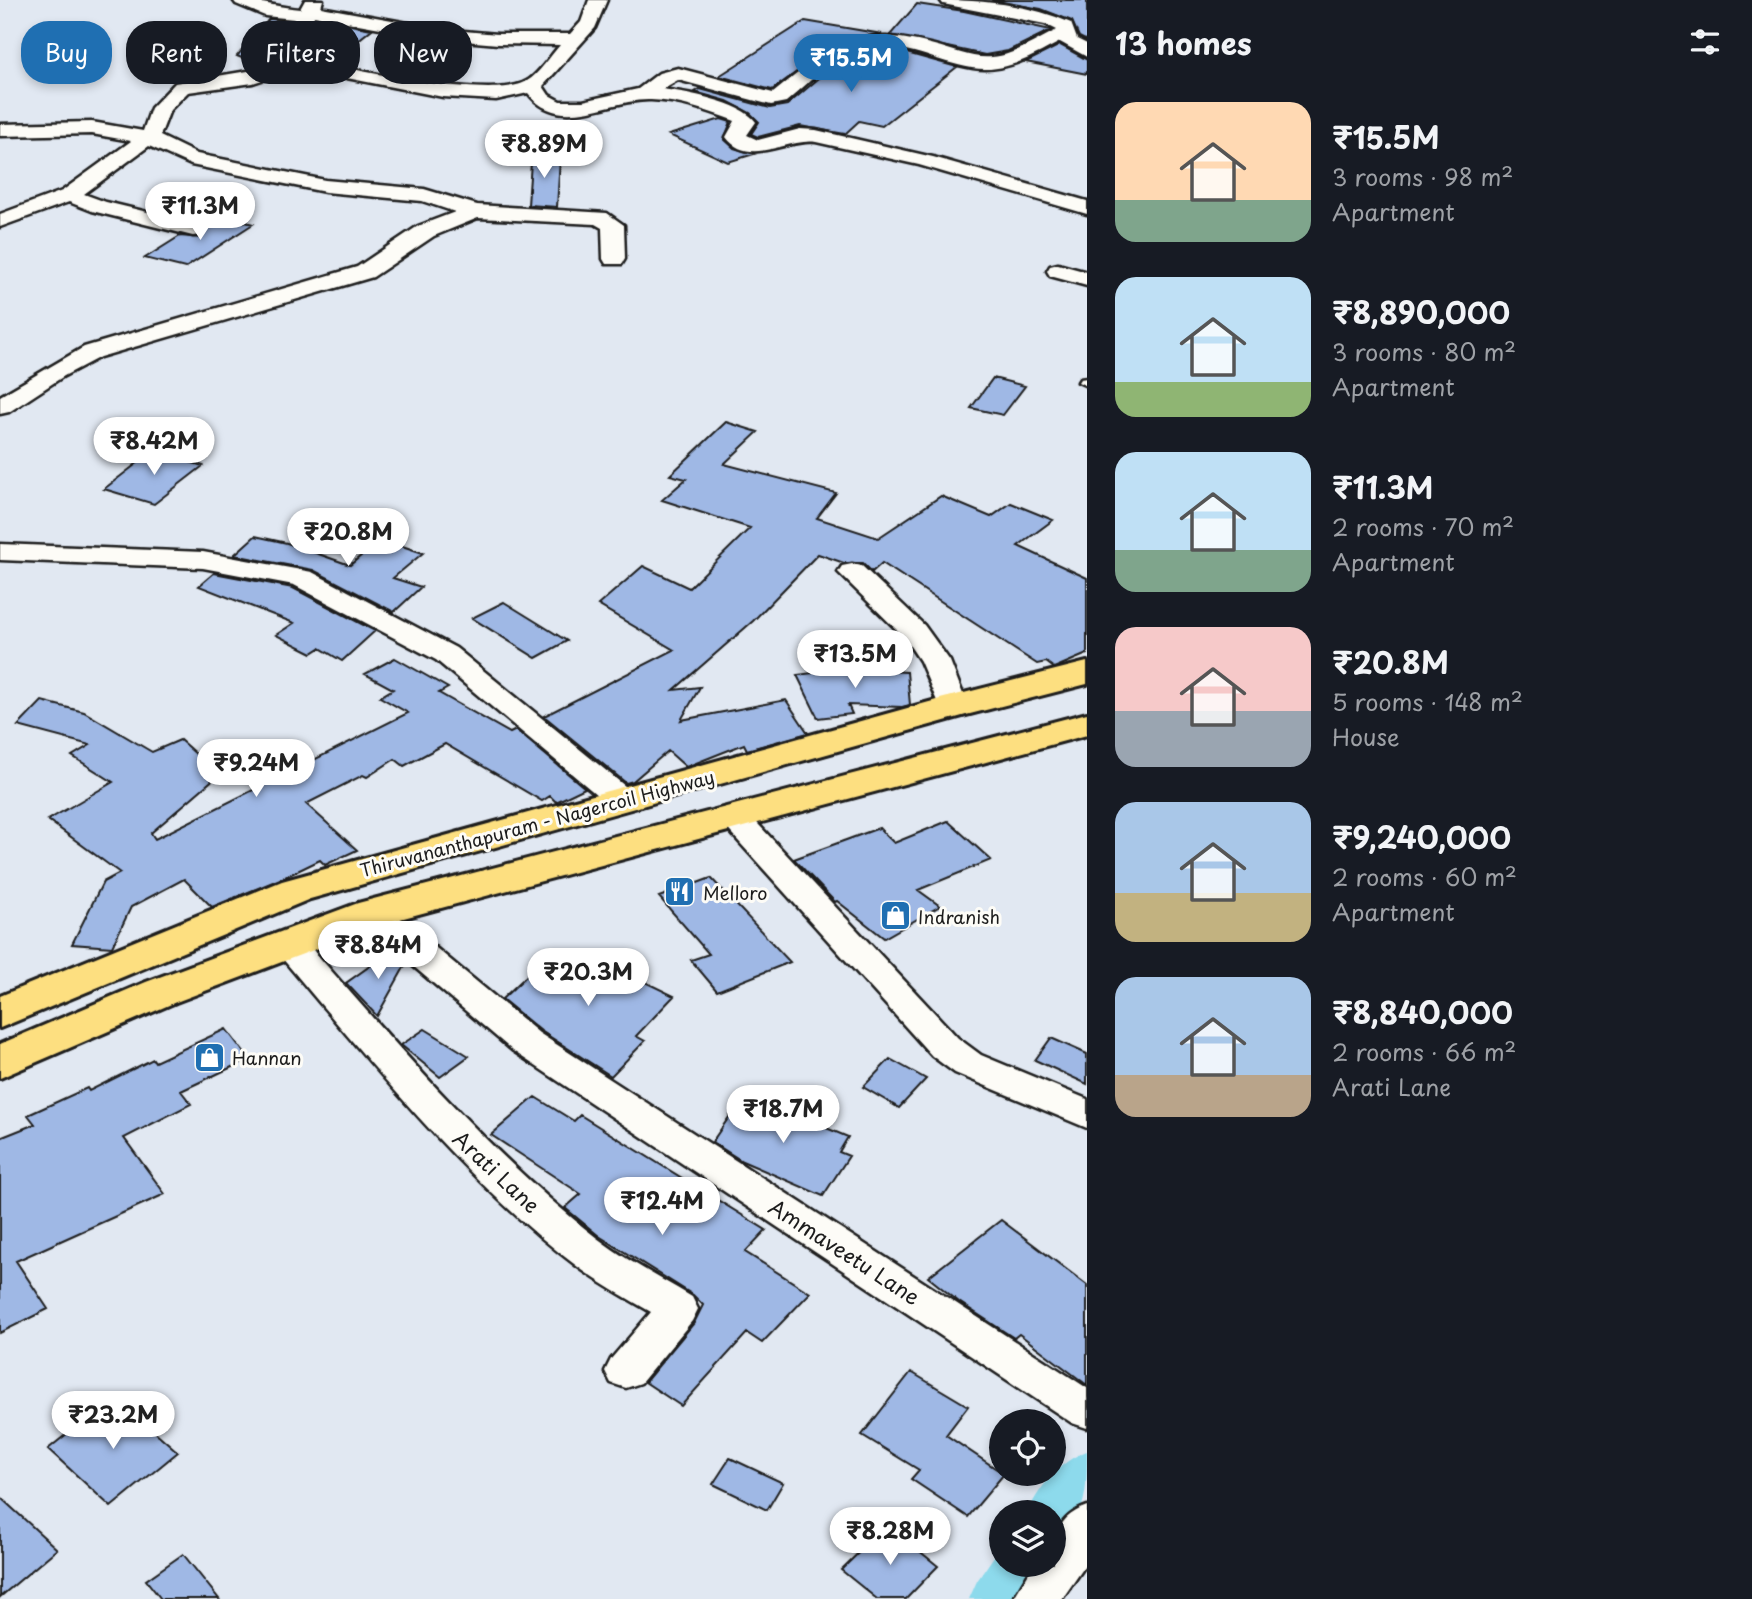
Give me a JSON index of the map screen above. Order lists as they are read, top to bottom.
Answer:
{
  "streets": {
    "main road": ["Thiruvananthapuram - Nagercoil Highway"],
    "street": ["Arati Lane", "Ammaveetu Lane"]
  },
  "places": {
    "restaurant": ["Melloro"],
    "shop": ["Indranish", "Hannan"]
  },
  "page": {
    "heading": "13 homes",
    "chip": [
      "Buy",
      "Rent",
      "Filters",
      "New"
    ],
    "price": [
      "₹15.5M",
      "₹8.89M",
      "₹11.3M",
      "₹8.42M",
      "₹20.8M",
      "₹13.5M",
      "₹9.24M",
      "₹8.84M",
      "₹20.3M",
      "₹18.7M",
      "₹12.4M",
      "₹23.2M",
      "₹8.28M"
    ],
    "list": [
      {
        "name": "₹15.5M",
        "note": "3 rooms · 98 m² · Apartment"
      },
      {
        "name": "₹8,890,000",
        "note": "3 rooms · 80 m² · Apartment"
      },
      {
        "name": "₹11.3M",
        "note": "2 rooms · 70 m² · Apartment"
      },
      {
        "name": "₹20.8M",
        "note": "5 rooms · 148 m² · House"
      },
      {
        "name": "₹9,240,000",
        "note": "2 rooms · 60 m² · Apartment"
      },
      {
        "name": "₹8,840,000",
        "note": "2 rooms · 66 m² · Arati Lane"
      }
    ]
  }
}
